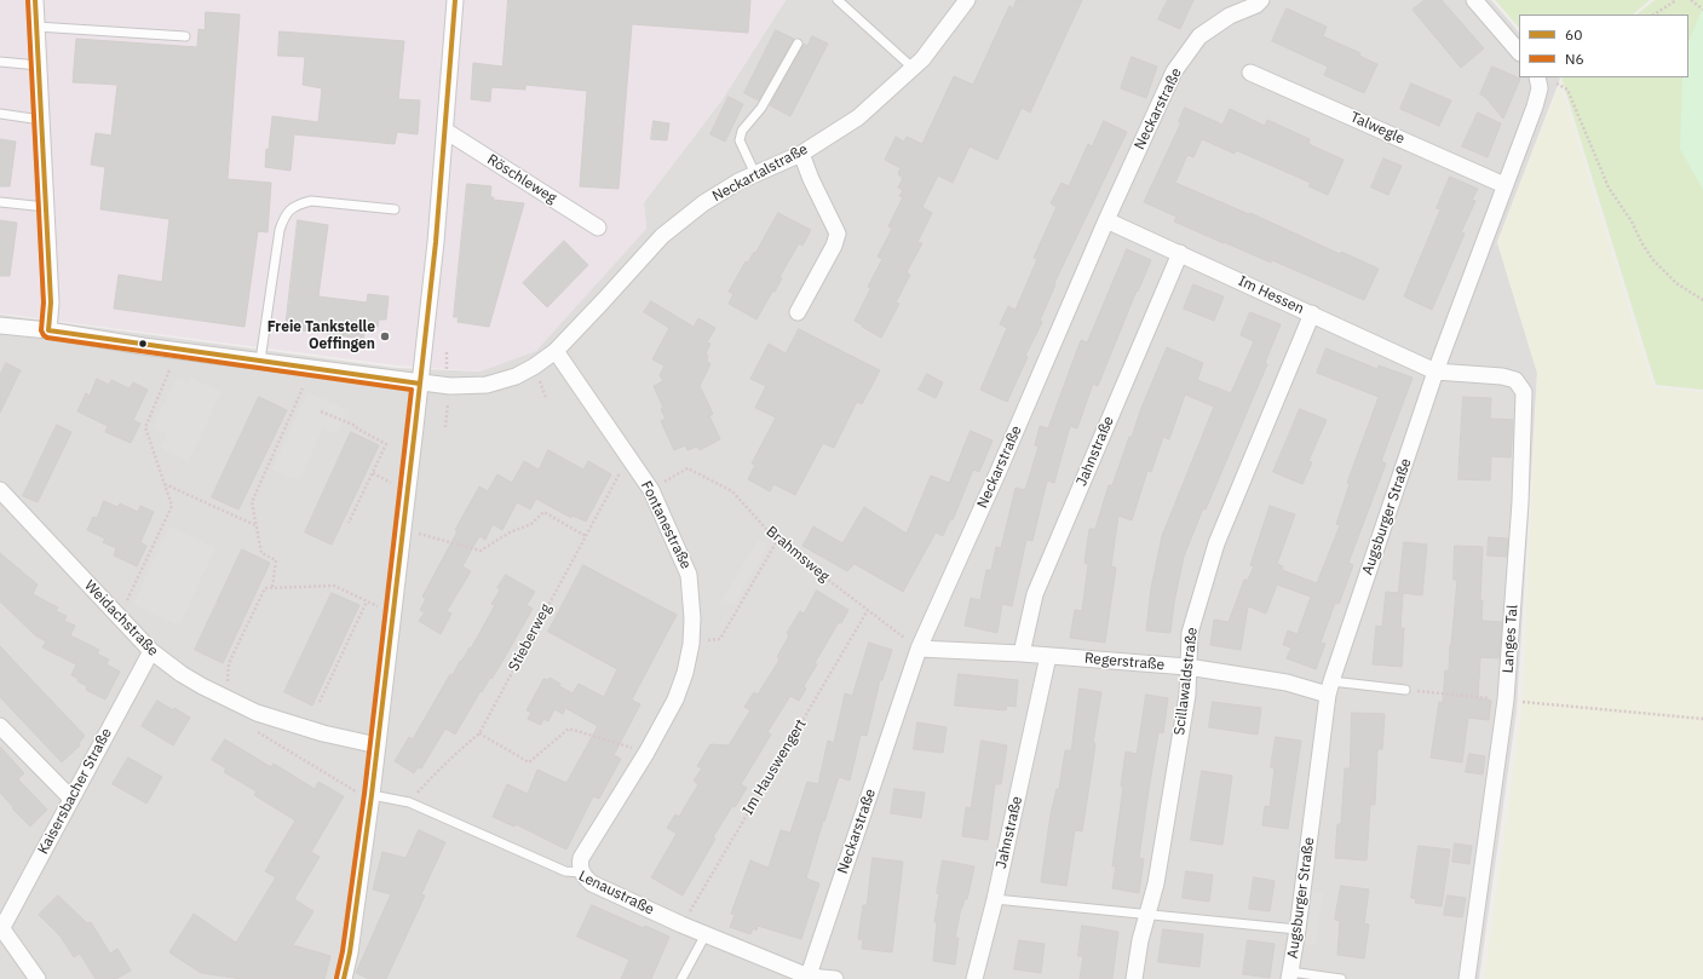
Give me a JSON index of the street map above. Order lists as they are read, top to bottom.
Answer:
{
  "streets": {
    "street": [
      "Neckarstraße",
      "Talwegle",
      "Neckartalstraße",
      "Röschleweg",
      "Im Hessen",
      "Jahnstraße",
      "Augsburger Straße",
      "Fontanestraße",
      "Weidachstraße",
      "Langes Tal",
      "Regerstraße",
      "Scillawaldstraße",
      "Kaisersbacher Straße",
      "Lenaustraße"
    ],
    "path": ["Brahmsweg", "Stieberweg", "Im Hauswengert"]
  },
  "crossings": [
    ["Neckarstraße", "Im Hessen"],
    ["Neckarstraße", "Brahmsweg"],
    ["Neckarstraße", "Regerstraße"],
    ["Neckarstraße", "Lenaustraße"],
    ["Talwegle", "Augsburger Straße"],
    ["Neckartalstraße", "Fontanestraße"],
    ["Im Hessen", "Jahnstraße"],
    ["Im Hessen", "Augsburger Straße"],
    ["Im Hessen", "Langes Tal"],
    ["Im Hessen", "Scillawaldstraße"],
    ["Jahnstraße", "Regerstraße"],
    ["Augsburger Straße", "Langes Tal"],
    ["Augsburger Straße", "Regerstraße"],
    ["Fontanestraße", "Brahmsweg"],
    ["Fontanestraße", "Stieberweg"],
    ["Fontanestraße", "Lenaustraße"],
    ["Brahmsweg", "Regerstraße"],
    ["Brahmsweg", "Im Hauswengert"],
    ["Weidachstraße", "Kaisersbacher Straße"],
    ["Stieberweg", "Lenaustraße"],
    ["Regerstraße", "Scillawaldstraße"],
    ["Im Hauswengert", "Lenaustraße"]
  ],
  "places": ["Freie Tankstelle Oeffingen"],
  "lines": ["transit line 60", "transit line N6"],
  "legend": ["60", "N6"]
}
